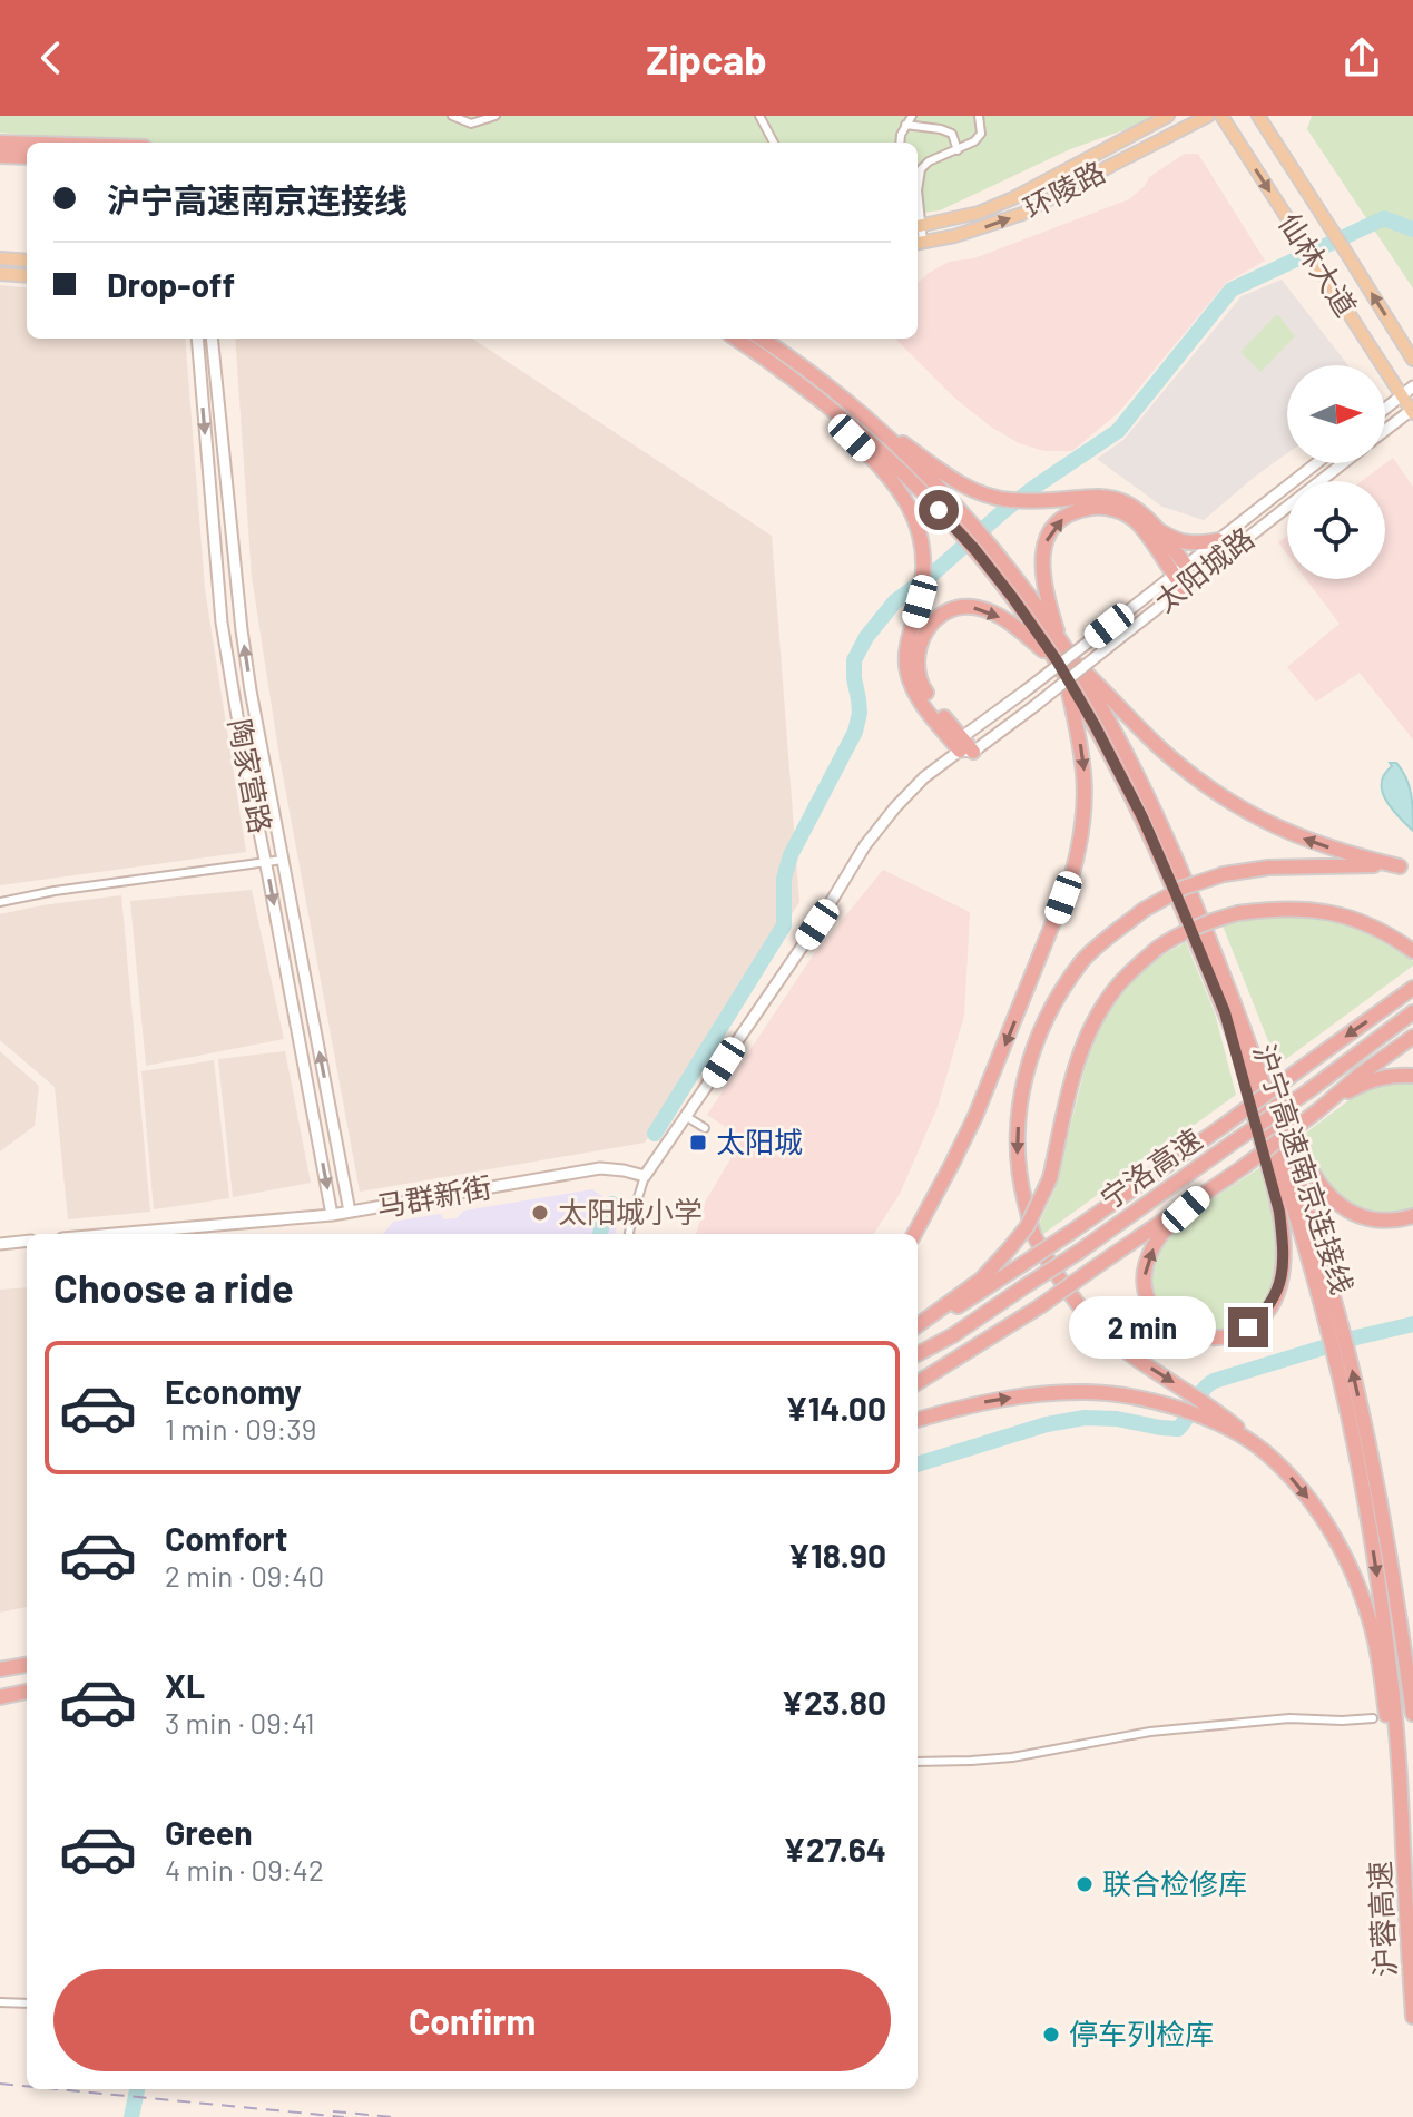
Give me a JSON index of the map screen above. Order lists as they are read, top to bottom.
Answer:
{
  "streets": {
    "highway": ["宁洛高速", "沪宁高速南京连接线", "沪蓉高速"],
    "main road": [
      "环陵路",
      "仙林大道",
      "太阳城路",
      "陶家营路",
      "马群新街"
    ]
  },
  "crossings": [
    ["太阳城路", "马群新街"],
    ["陶家营路", "马群新街"],
    ["沪宁高速南京连接线", "沪蓉高速"]
  ],
  "places": {
    "transit": ["太阳城"],
    "other": ["太阳城小学", "联合检修库", "停车列检库"]
  },
  "north": "right",
  "page": {
    "header": "Zipcab",
    "banner": ["沪宁高速南京连接线", "Drop-off"],
    "heading": "Choose a ride",
    "bubble": "2 min",
    "list": [
      {
        "name": "Economy",
        "note": "1 min · 09:39",
        "value": "¥14.00"
      },
      {
        "name": "Comfort",
        "note": "2 min · 09:40",
        "value": "¥18.90"
      },
      {
        "name": "XL",
        "note": "3 min · 09:41",
        "value": "¥23.80"
      },
      {
        "name": "Green",
        "note": "4 min · 09:42",
        "value": "¥27.64"
      }
    ],
    "buttons": "Confirm"
  }
}
